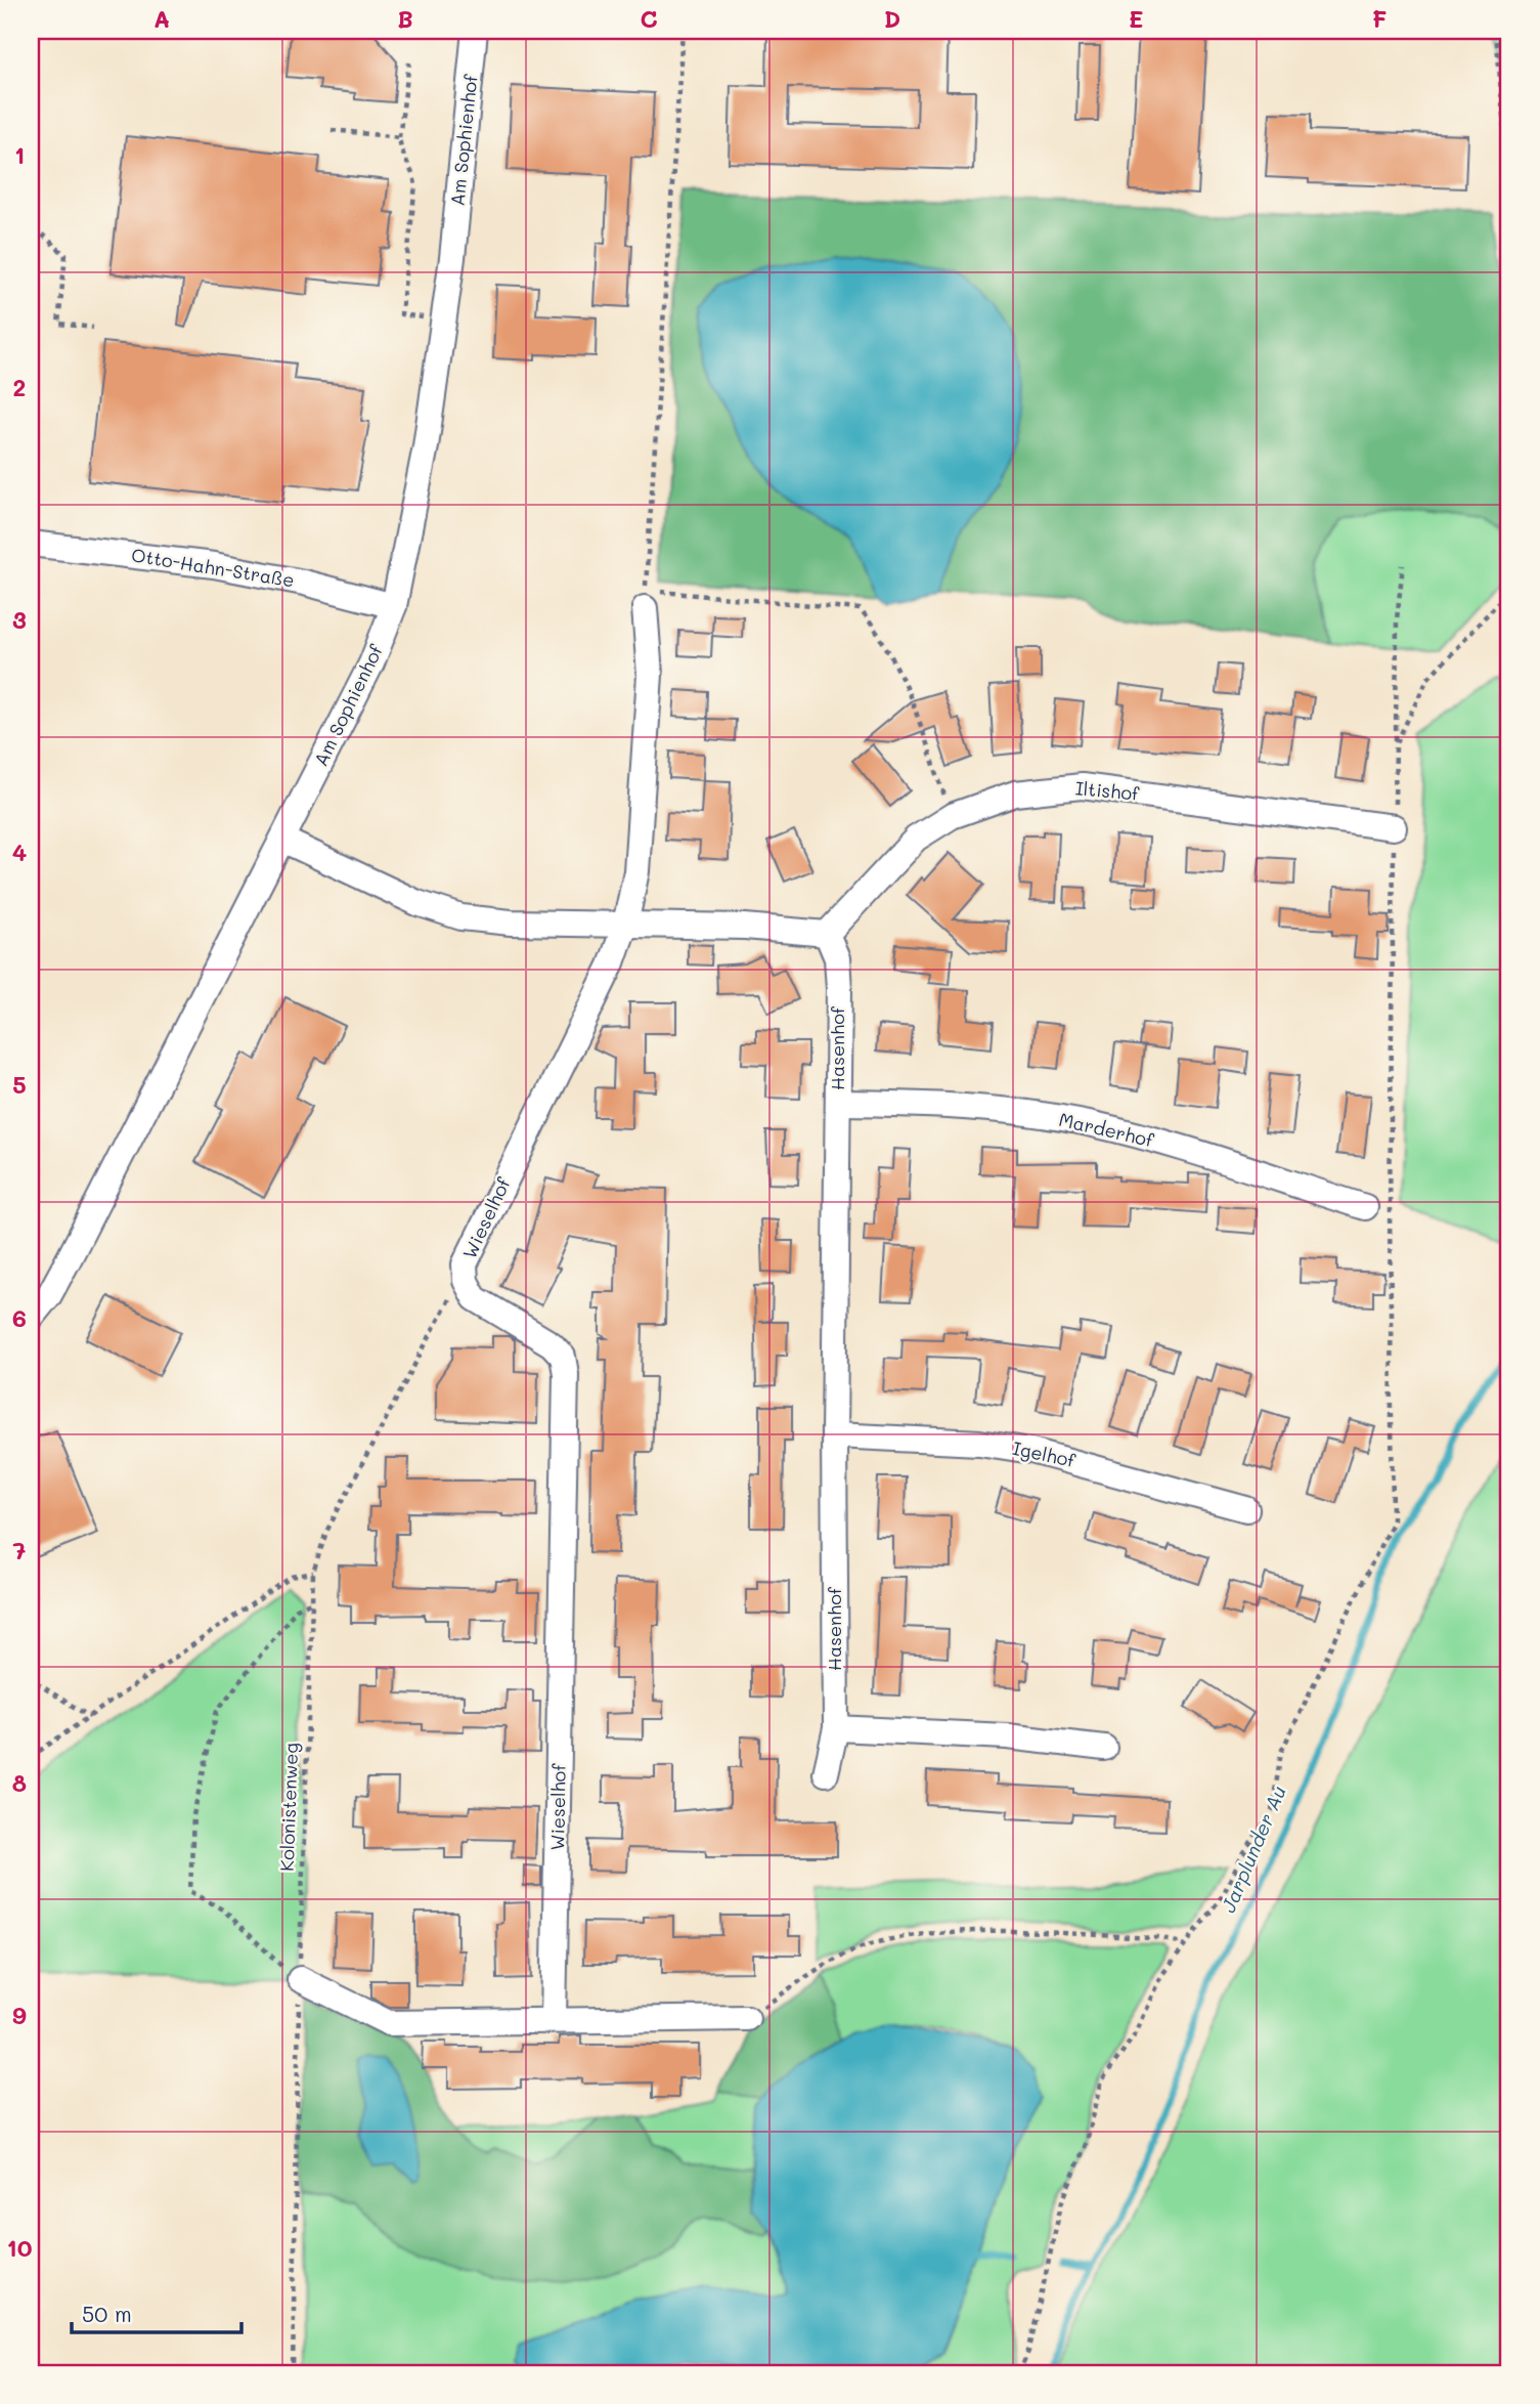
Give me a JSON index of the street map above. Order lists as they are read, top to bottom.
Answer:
{
  "streets": {
    "street": [
      "Am Sophienhof",
      "Otto-Hahn-Straße",
      "Iltishof",
      "Hasenhof",
      "Marderhof",
      "Wieselhof",
      "Igelhof"
    ],
    "path": ["Kolonistenweg"]
  },
  "crossings": [
    ["Am Sophienhof", "Otto-Hahn-Straße"],
    ["Iltishof", "Hasenhof"],
    ["Hasenhof", "Marderhof"],
    ["Hasenhof", "Igelhof"],
    ["Wieselhof", "Kolonistenweg"]
  ],
  "water": ["Jarplunder Au"],
  "scale_bar": "50 m",
  "grid": {
    "columns": [
      "A",
      "B",
      "C",
      "D",
      "E",
      "F"
    ],
    "rows": [
      "1",
      "2",
      "3",
      "4",
      "5",
      "6",
      "7",
      "8",
      "9",
      "10"
    ]
  }
}
